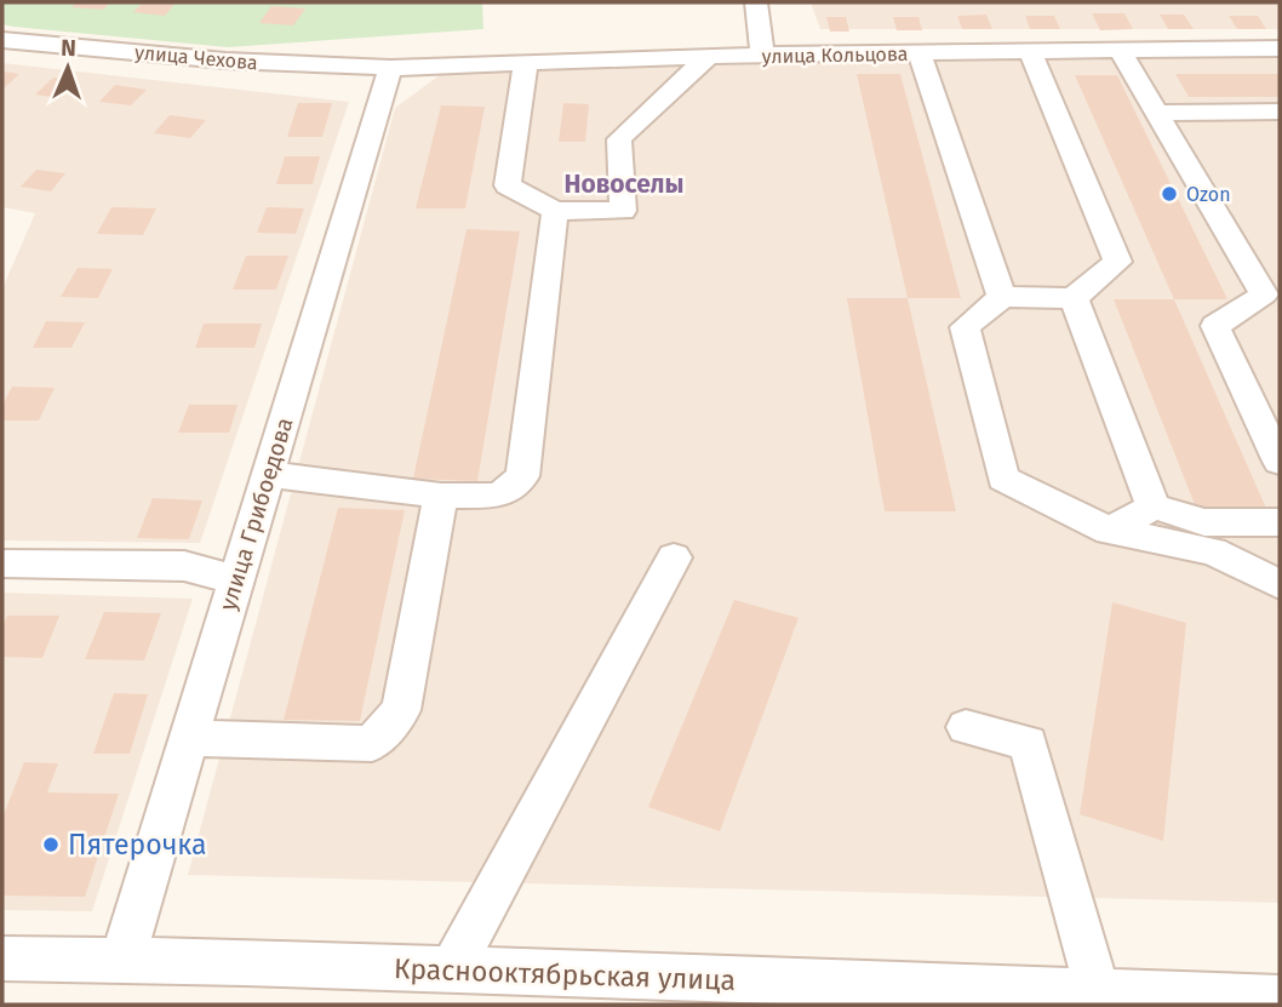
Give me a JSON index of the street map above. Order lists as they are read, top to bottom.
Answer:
{
  "streets": {
    "street": [
      "улица Кольцова",
      "улица Чехова",
      "улица Грибоедова",
      "Краснооктябрьская улица"
    ]
  },
  "crossings": [
    ["улица Кольцова", "улица Чехова"],
    ["улица Кольцова", "улица Грибоедова"],
    ["улица Чехова", "улица Грибоедова"],
    ["улица Грибоедова", "Краснооктябрьская улица"]
  ],
  "districts": ["Новоселы"],
  "places": ["Ozon", "Пятерочка"],
  "north": "top"
}
